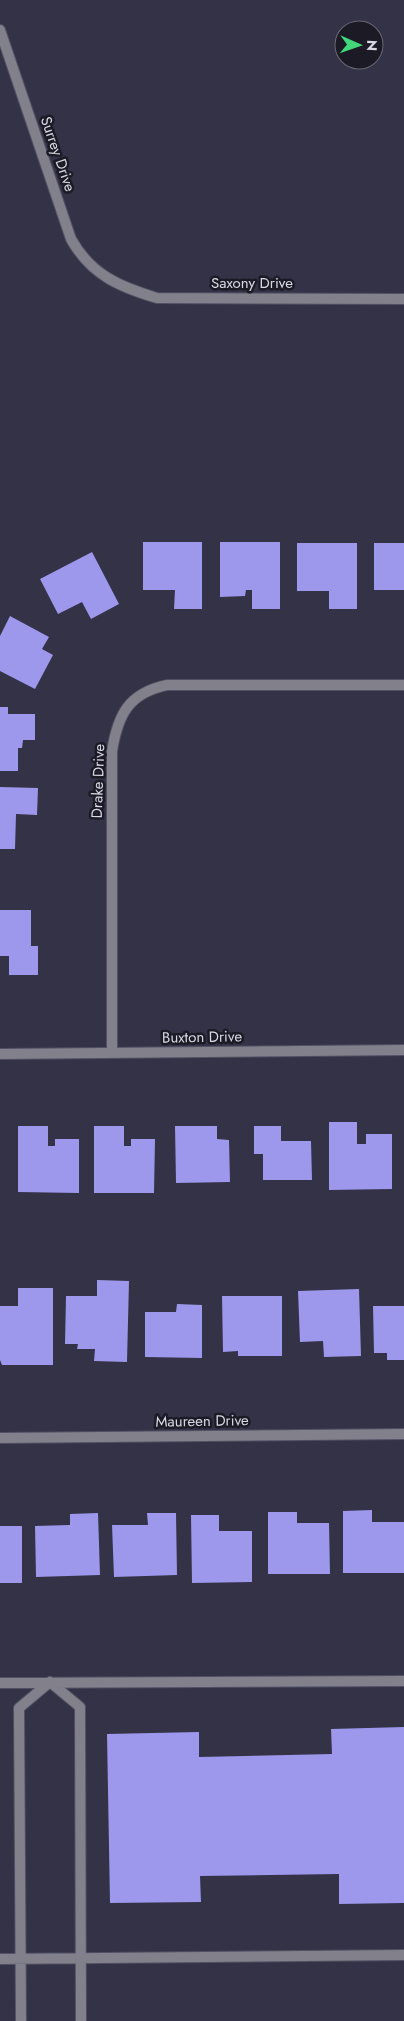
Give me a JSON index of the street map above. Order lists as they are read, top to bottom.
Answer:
{
  "streets": {
    "street": [
      "Surrey Drive",
      "Saxony Drive",
      "Drake Drive",
      "Buxton Drive",
      "Maureen Drive"
    ]
  },
  "crossings": [
    ["Surrey Drive", "Saxony Drive"],
    ["Drake Drive", "Buxton Drive"]
  ],
  "north": "right"
}
